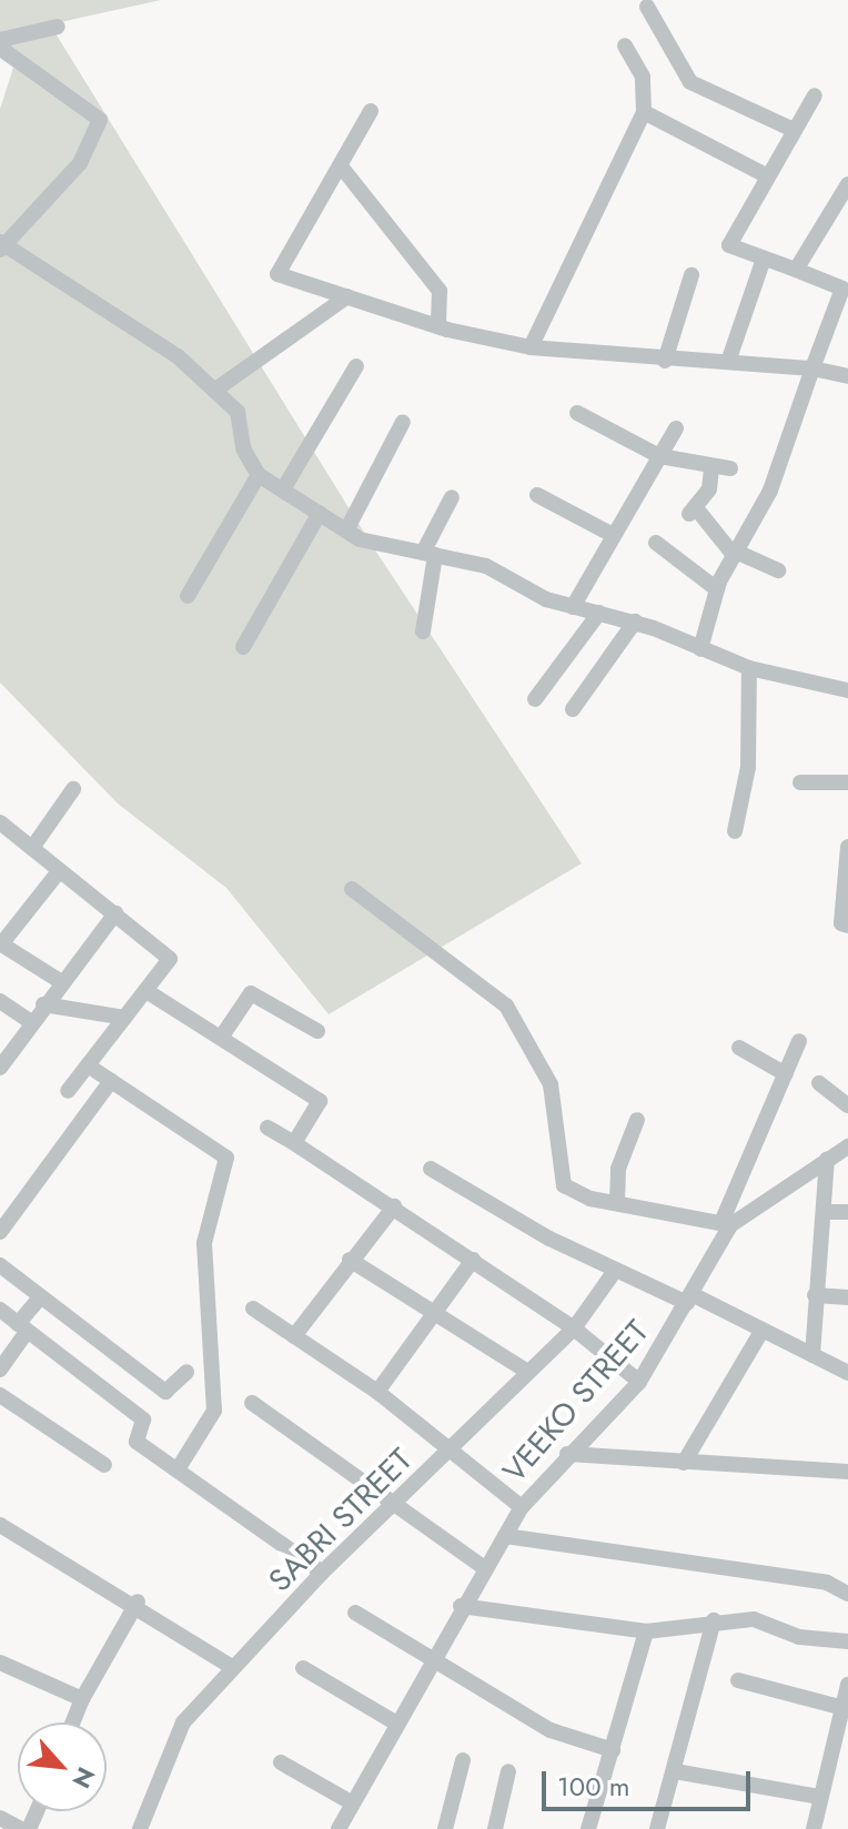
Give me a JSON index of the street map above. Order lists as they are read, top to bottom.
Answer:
{
  "streets": {
    "street": ["VEEKO STREET", "SABRI STREET"]
  },
  "scale_bar": "100 m",
  "north": "bottom right"
}
